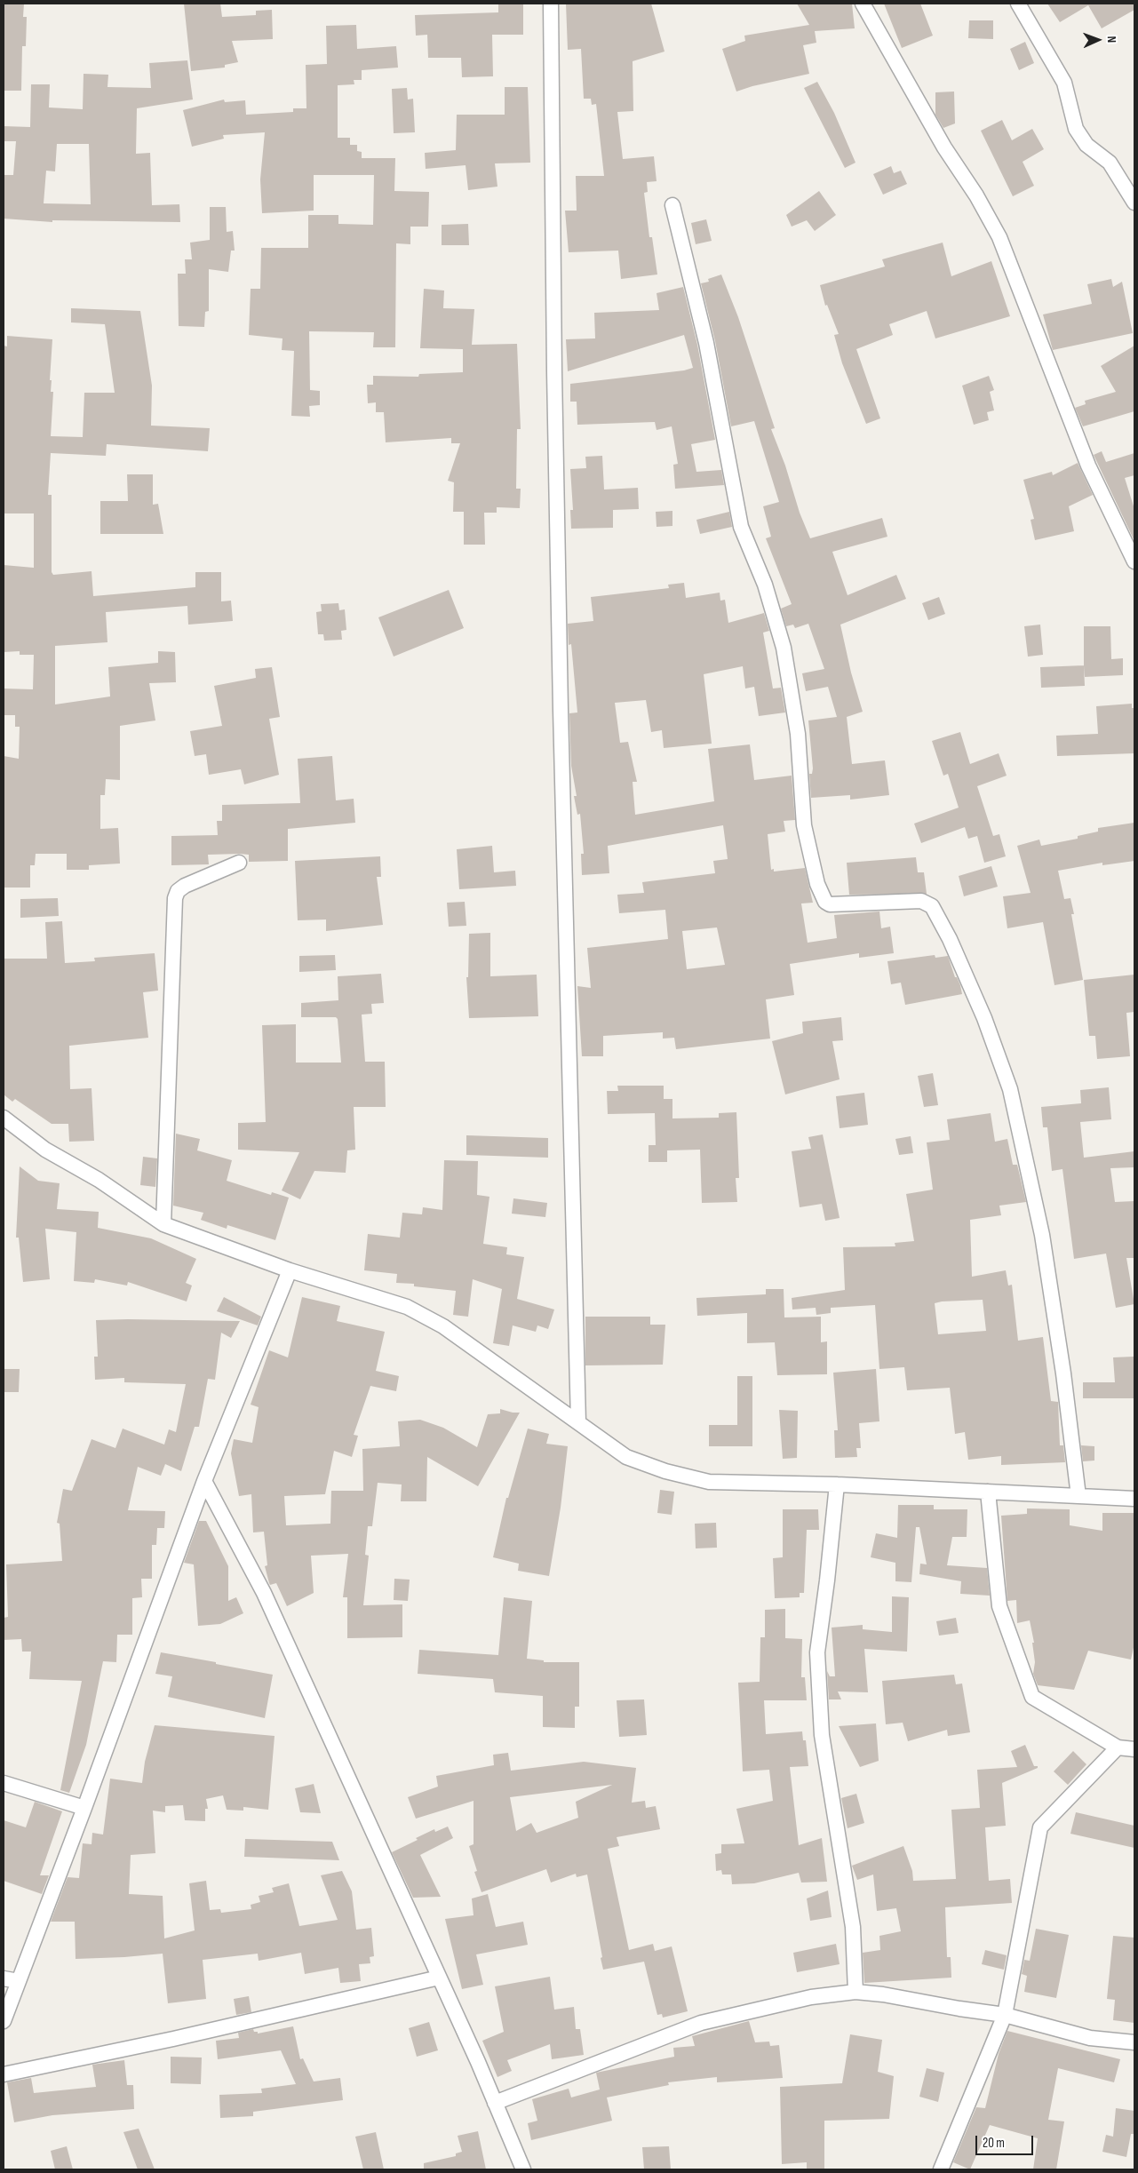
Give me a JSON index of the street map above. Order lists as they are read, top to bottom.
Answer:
{
  "scale_bar": "20 m",
  "north": "right"
}
